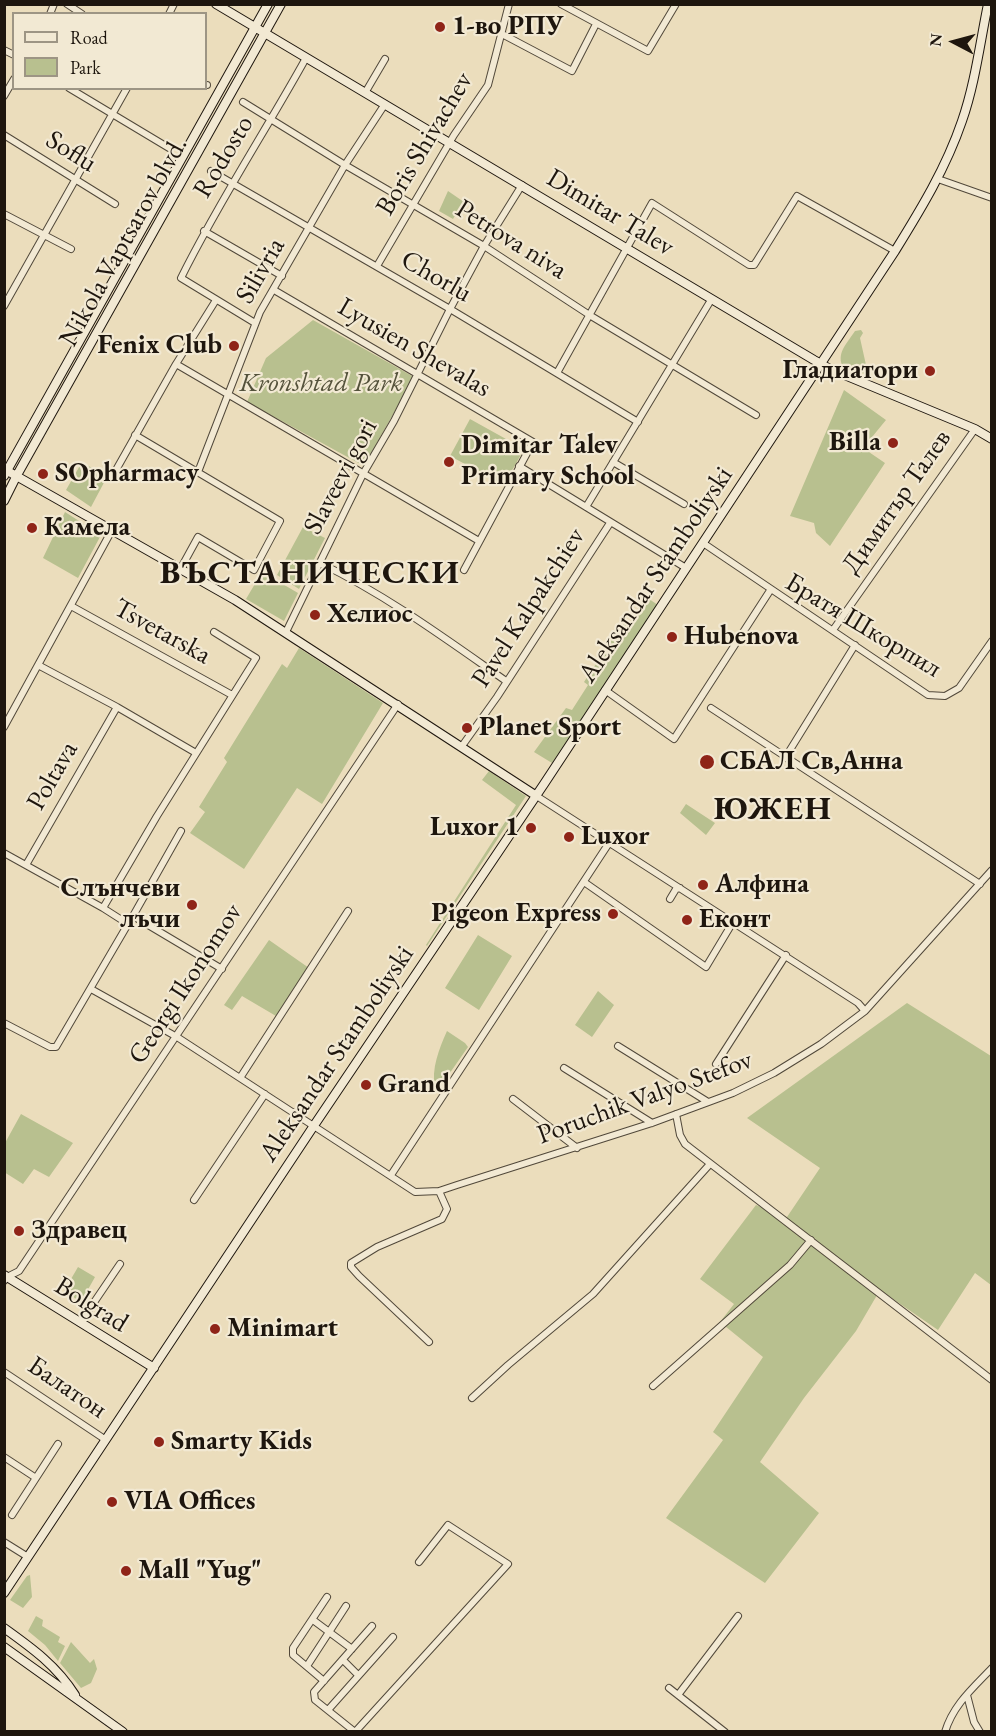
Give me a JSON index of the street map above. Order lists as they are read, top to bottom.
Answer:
{
  "streets": {
    "street": [
      "Boris Shivachev",
      "Soflu",
      "Rodosto",
      "Dimitar Talev",
      "Petrova niva",
      "Nikola Vaptsarov blvd.",
      "Silivria",
      "Chorlu",
      "Lyusien Shevalas",
      "Slaveevi gori",
      "Димитър Талев",
      "Aleksandar Stamboliyski",
      "Pavel Kalpakchiev",
      "Братя Шкорпил",
      "Tsvetarska",
      "Poltava",
      "Georgi Ikonomov",
      "Poruchik Valyo Stefov",
      "Bolgrad",
      "Балатон"
    ]
  },
  "crossings": [
    ["Boris Shivachev", "Dimitar Talev"],
    ["Boris Shivachev", "Petrova niva"],
    ["Boris Shivachev", "Chorlu"],
    ["Rodosto", "Dimitar Talev"],
    ["Rodosto", "Petrova niva"],
    ["Rodosto", "Chorlu"],
    ["Dimitar Talev", "Nikola Vaptsarov blvd."],
    ["Dimitar Talev", "Silivria"],
    ["Dimitar Talev", "Slaveevi gori"],
    ["Dimitar Talev", "Димитър Талев"],
    ["Dimitar Talev", "Aleksandar Stamboliyski"],
    ["Petrova niva", "Silivria"],
    ["Petrova niva", "Slaveevi gori"],
    ["Silivria", "Chorlu"],
    ["Silivria", "Lyusien Shevalas"],
    ["Chorlu", "Slaveevi gori"],
    ["Lyusien Shevalas", "Slaveevi gori"],
    ["Димитър Талев", "Братя Шкорпил"],
    ["Aleksandar Stamboliyski", "Братя Шкорпил"],
    ["Aleksandar Stamboliyski", "Bolgrad"],
    ["Aleksandar Stamboliyski", "Балатон"],
    ["Georgi Ikonomov", "Bolgrad"]
  ],
  "districts": ["ВЪСТАНИЧЕСКИ", "ЮЖЕН"],
  "parks": ["Kronshtad Park"],
  "places": [
    "1-во РПУ",
    "Fenix Club",
    "Гладиатори",
    "Billa",
    "Dimitar Talev Primary School",
    "SOpharmacy",
    "Камела",
    "Хелиос",
    "Hubenova",
    "Planet Sport",
    "СБАЛ Св,Анна",
    "Luxor 1",
    "Luxor",
    "Алфина",
    "Слънчеви лъчи",
    "Pigeon Express",
    "Еконт",
    "Grand",
    "Здравец",
    "Minimart",
    "Smarty Kids",
    "VIA Offices",
    "Mall \"Yug\""
  ],
  "legend": ["Road", "Park"],
  "north": "left"
}
